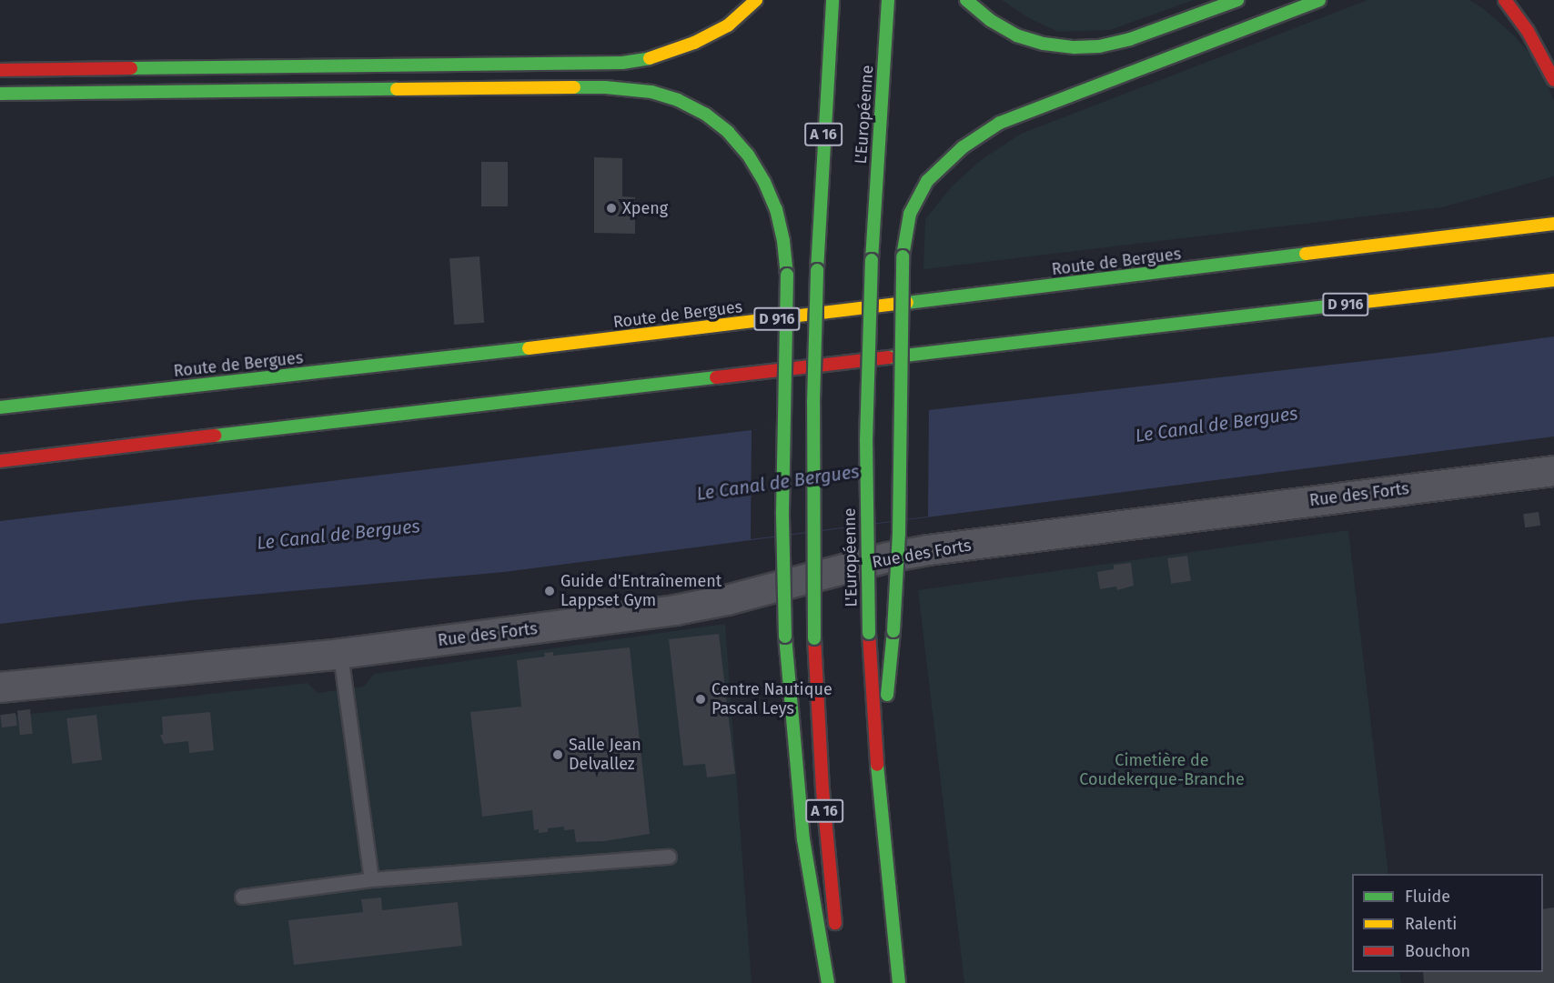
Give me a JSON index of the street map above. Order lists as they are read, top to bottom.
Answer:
{
  "streets": {
    "main road": [
      "L'Européenne",
      "A 16",
      "Route de Bergues",
      "D 916"
    ],
    "street": ["Rue des Forts"]
  },
  "water": ["Le Canal de Bergues"],
  "parks": ["Cimetière de Coudekerque-Branche"],
  "places": [
    "Xpeng",
    "Guide d'Entraînement Lappset Gym",
    "Centre Nautique Pascal Leys",
    "Salle Jean Delvallez"
  ],
  "legend": ["Fluide", "Ralenti", "Bouchon"]
}
